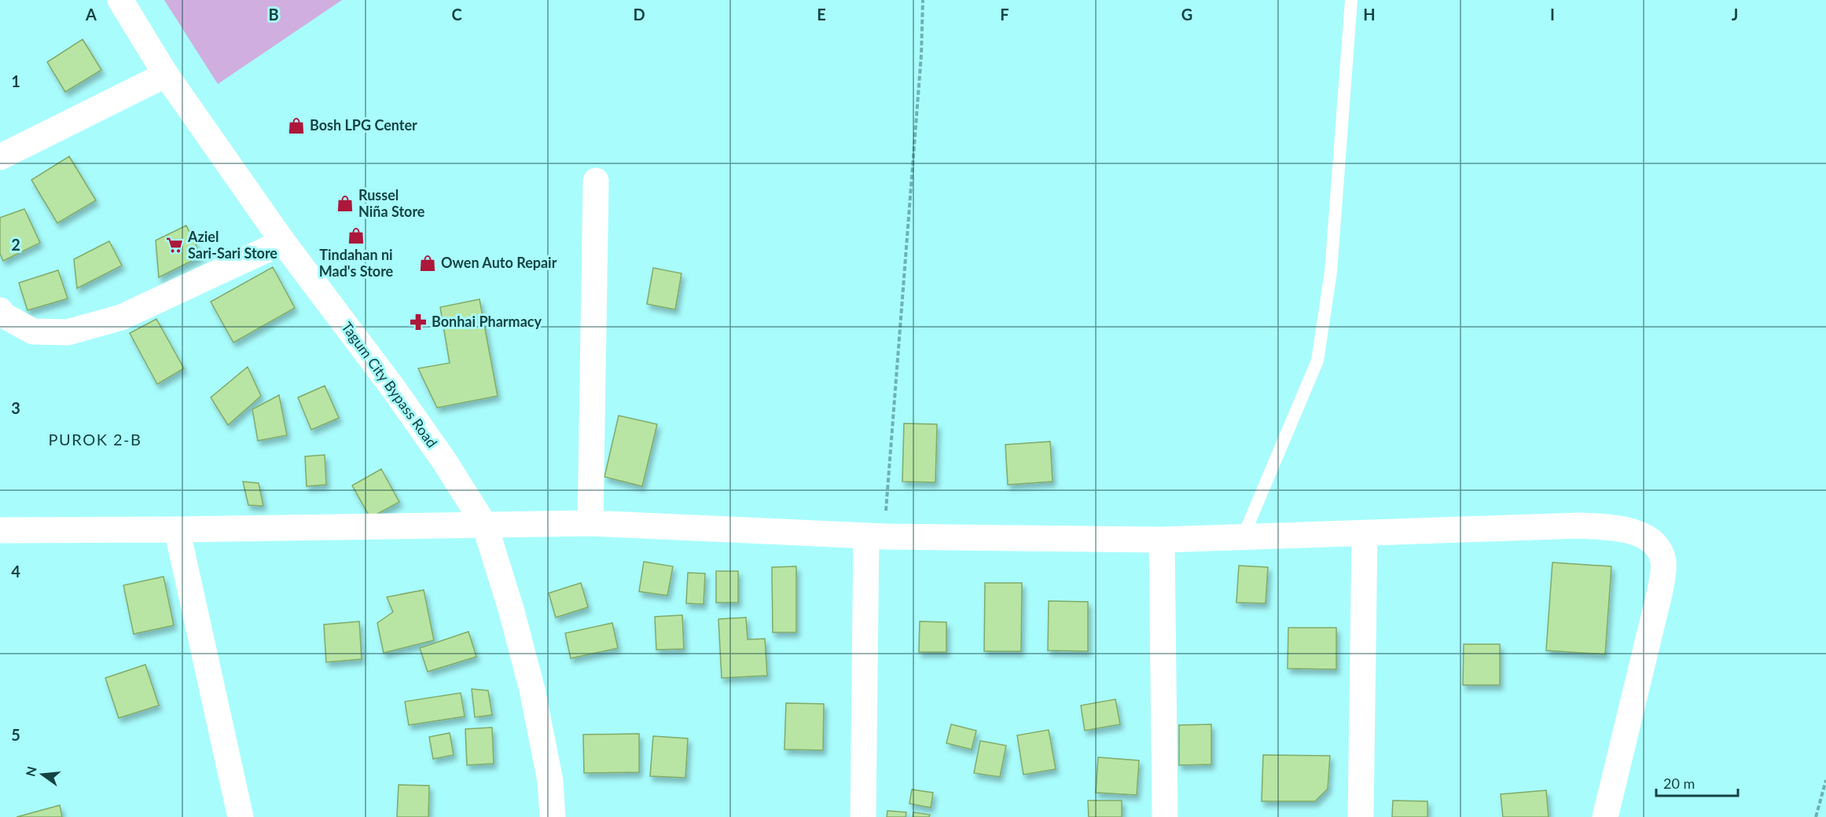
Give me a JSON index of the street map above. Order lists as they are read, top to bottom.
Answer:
{
  "streets": {
    "street": ["Tagum City Bypass Road"]
  },
  "districts": ["PUROK 2-B"],
  "places": {
    "shop": [
      "Bosh LPG Center",
      "Russel Niña Store",
      "Tindahan ni Mad's Store",
      "Owen Auto Repair"
    ],
    "supermarket": ["Aziel Sari-Sari Store"],
    "pharmacy": ["Bonhai Pharmacy"]
  },
  "scale_bar": "20 m",
  "north": "left",
  "grid": {
    "columns": [
      "A",
      "B",
      "C",
      "D",
      "E",
      "F",
      "G",
      "H",
      "I",
      "J"
    ],
    "rows": [
      "1",
      "2",
      "3",
      "4",
      "5"
    ]
  }
}
